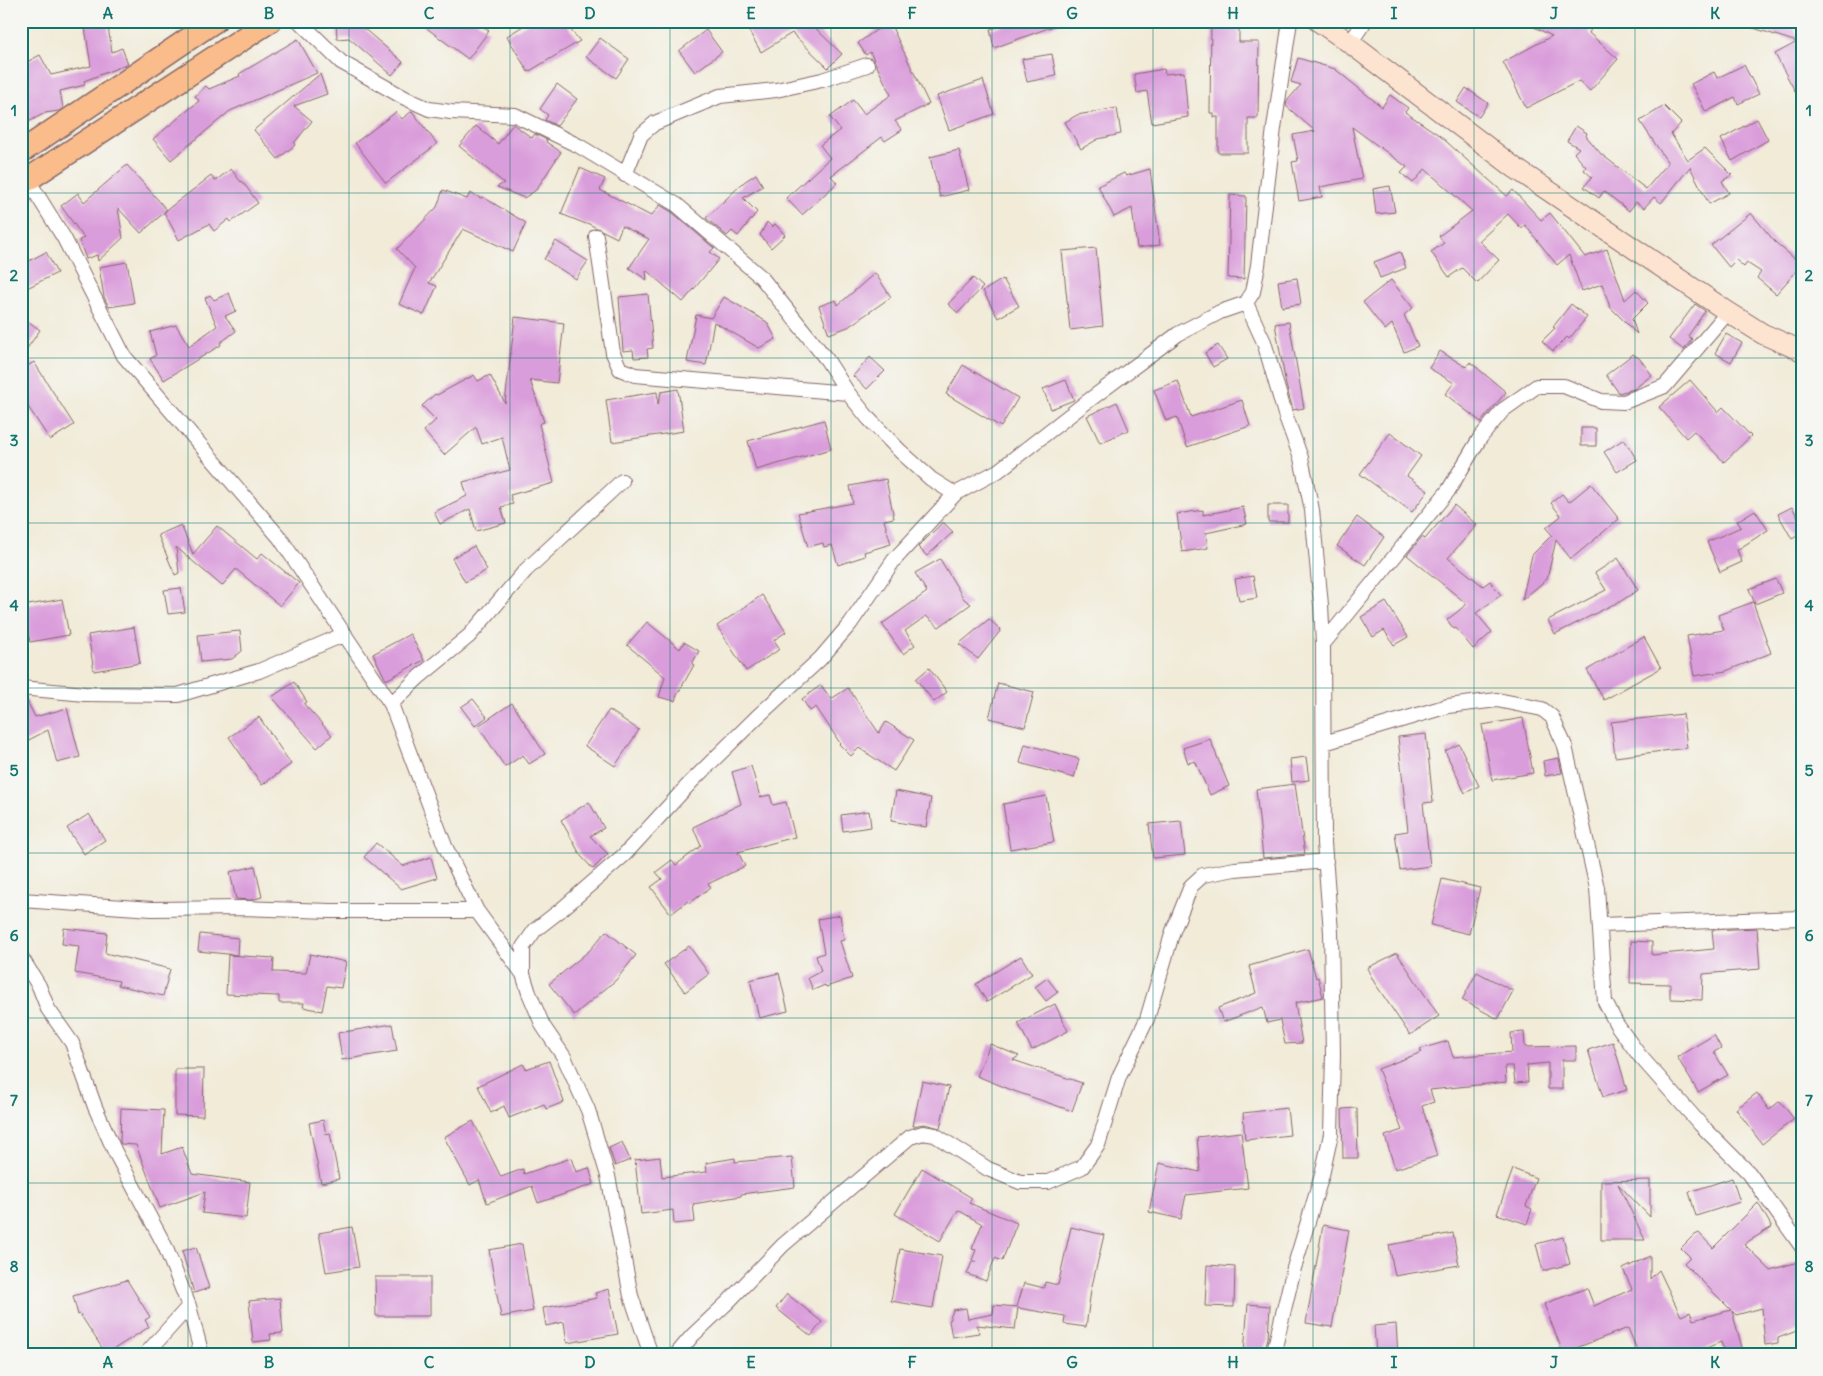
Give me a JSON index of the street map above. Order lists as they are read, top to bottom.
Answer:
{
  "grid": {
    "columns": [
      "A",
      "B",
      "C",
      "D",
      "E",
      "F",
      "G",
      "H",
      "I",
      "J",
      "K"
    ],
    "rows": [
      "1",
      "2",
      "3",
      "4",
      "5",
      "6",
      "7",
      "8"
    ]
  }
}
